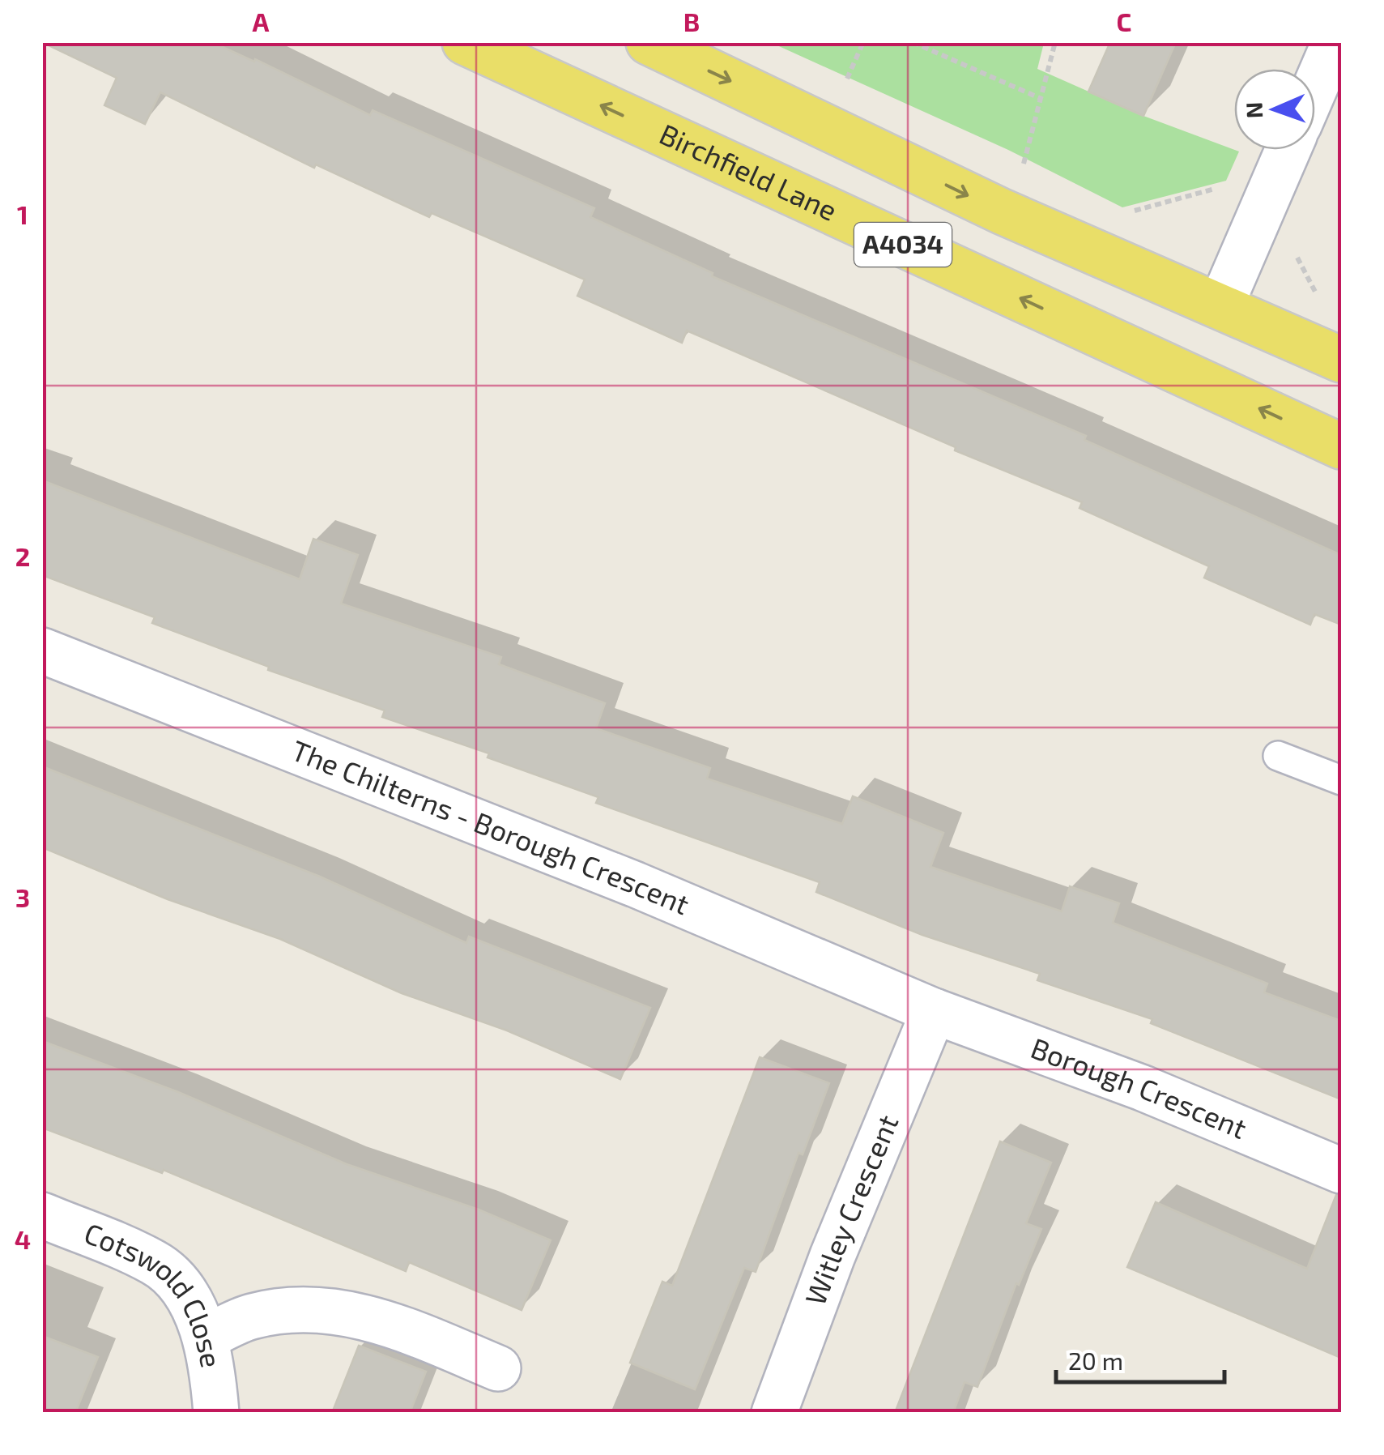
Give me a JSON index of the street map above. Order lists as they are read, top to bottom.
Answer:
{
  "streets": {
    "main road": ["Birchfield Lane", "A4034"],
    "street": [
      "The Chilterns - Borough Crescent",
      "Borough Crescent",
      "Witley Crescent",
      "Cotswold Close"
    ]
  },
  "crossings": [
    ["The Chilterns - Borough Crescent", "Borough Crescent"],
    ["The Chilterns - Borough Crescent", "Witley Crescent"],
    ["Borough Crescent", "Witley Crescent"]
  ],
  "scale_bar": "20 m",
  "north": "left",
  "grid": {
    "columns": ["A", "B", "C"],
    "rows": [
      "1",
      "2",
      "3",
      "4"
    ]
  }
}
